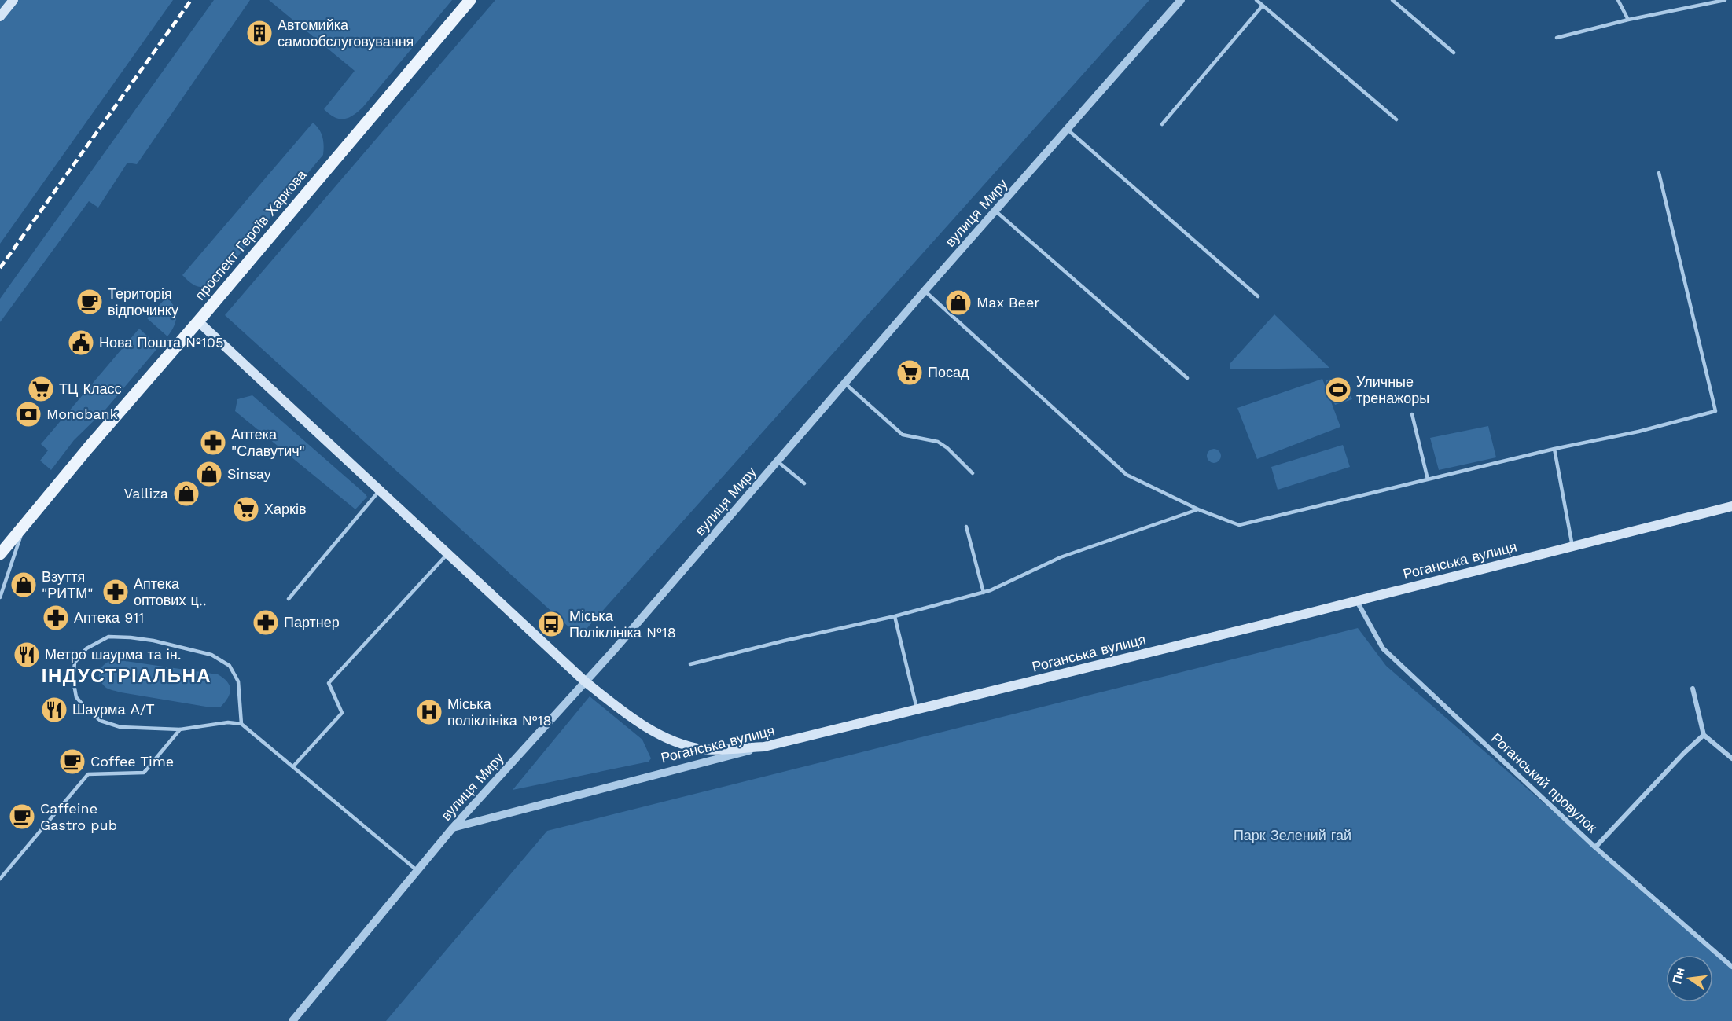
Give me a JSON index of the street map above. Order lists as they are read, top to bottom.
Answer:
{
  "streets": {
    "main road": ["проспект Героїв Харкова", "Роганська вулиця"],
    "street": ["вулиця Миру", "Роганський провулок"]
  },
  "crossings": [
    ["вулиця Миру", "Роганська вулиця"],
    ["Роганська вулиця", "Роганський провулок"]
  ],
  "districts": ["ІНДУСТРІАЛЬНА"],
  "parks": ["Парк Зелений гай"],
  "places": {
    "building": ["Автомийка самообслуговування"],
    "cafe": ["Територія відпочинку", "Coffee Time", "Caffeine Gastro pub"],
    "shop": [
      "Max Beer",
      "Sinsay",
      "Valliza",
      "Взуття \"РИТМ\""
    ],
    "public building": ["Нова Пошта №105"],
    "supermarket": ["Посад", "ТЦ Класс", "Харків"],
    "sports": ["Уличные тренажоры"],
    "bank": ["Monobank"],
    "pharmacy": [
      "Аптека \"Славутич\"",
      "Аптека оптових ц‥",
      "Аптека 911",
      "Партнер"
    ],
    "bus stop": ["Міська Поліклініка №18"],
    "restaurant": ["Метро шаурма та ін.", "Шаурма А/Т"],
    "hospital": ["Міська поліклініка №18"]
  },
  "north": "left"
}
